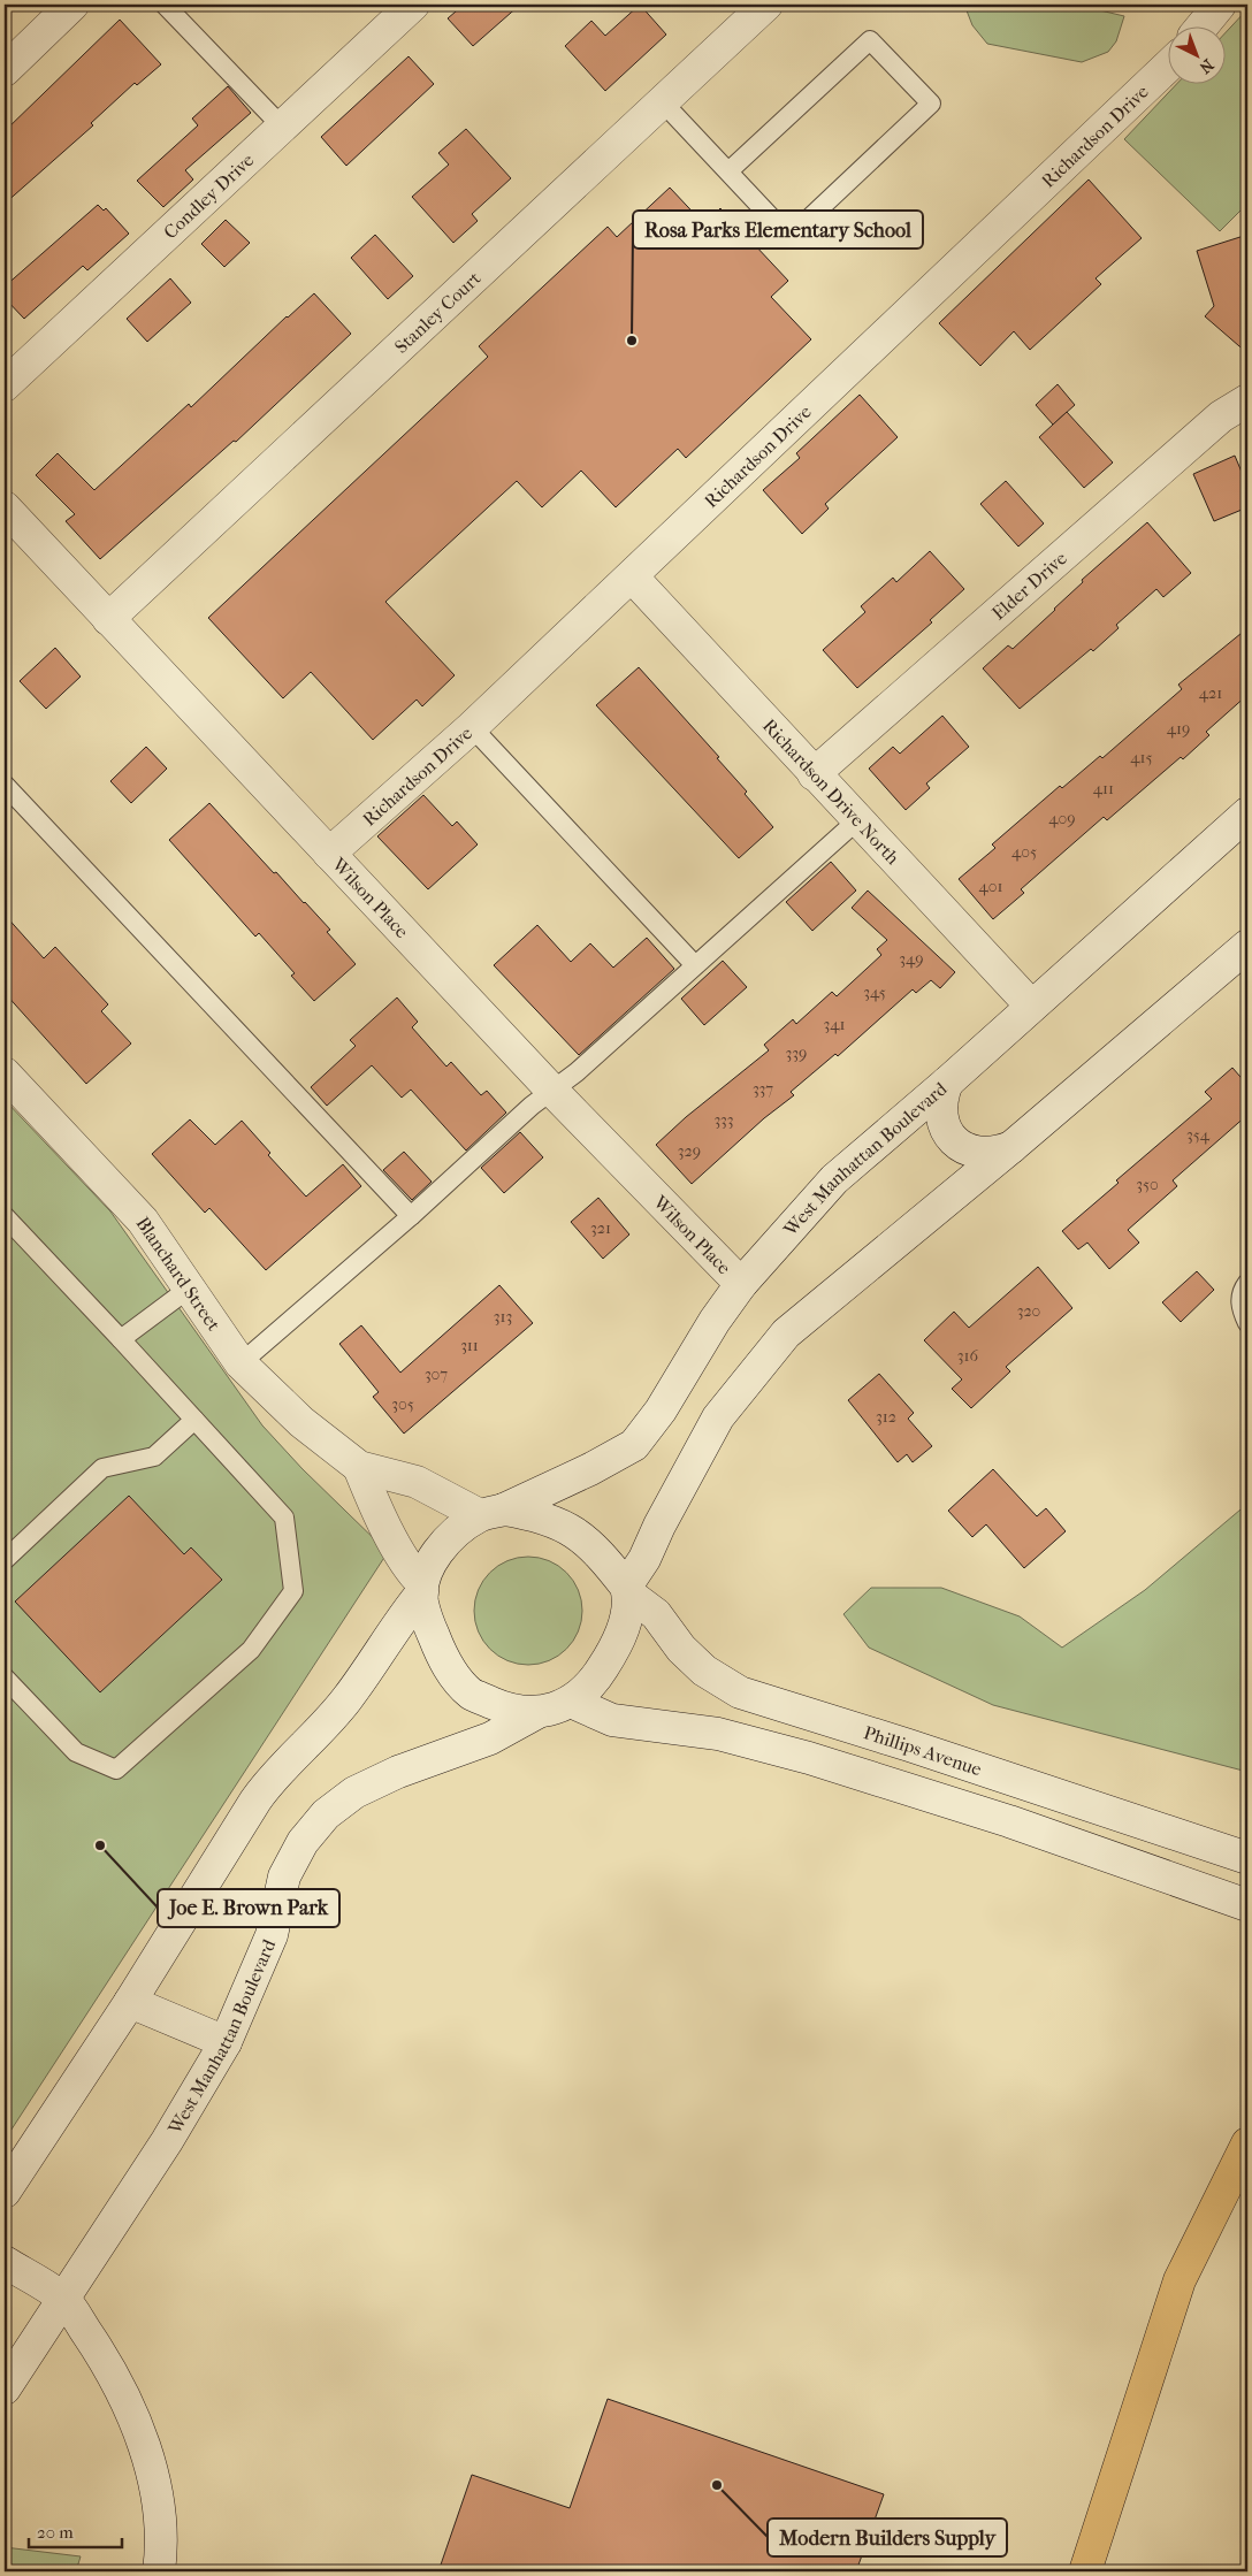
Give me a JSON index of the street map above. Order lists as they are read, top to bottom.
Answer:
{
  "streets": {
    "street": [
      "Richardson Drive",
      "Condley Drive",
      "Stanley Court",
      "Elder Drive",
      "Richardson Drive North",
      "Wilson Place",
      "West Manhattan Boulevard",
      "Blanchard Street",
      "Phillips Avenue"
    ]
  },
  "crossings": [
    ["Richardson Drive", "Richardson Drive North"],
    ["Richardson Drive", "Wilson Place"],
    ["Stanley Court", "Wilson Place"],
    ["Elder Drive", "Richardson Drive North"],
    ["Richardson Drive North", "West Manhattan Boulevard"],
    ["Wilson Place", "West Manhattan Boulevard"],
    ["West Manhattan Boulevard", "Phillips Avenue"]
  ],
  "places": ["Rosa Parks Elementary School", "Joe E. Brown Park", "Modern Builders Supply"],
  "house_numbers": [
    "421",
    "419",
    "415",
    "411",
    "409",
    "405",
    "401",
    "349",
    "345",
    "341",
    "339",
    "337",
    "333",
    "354",
    "329",
    "350",
    "321",
    "320",
    "313",
    "311",
    "316",
    "307",
    "305",
    "312"
  ],
  "scale_bar": "20 m",
  "north": "bottom right"
}
